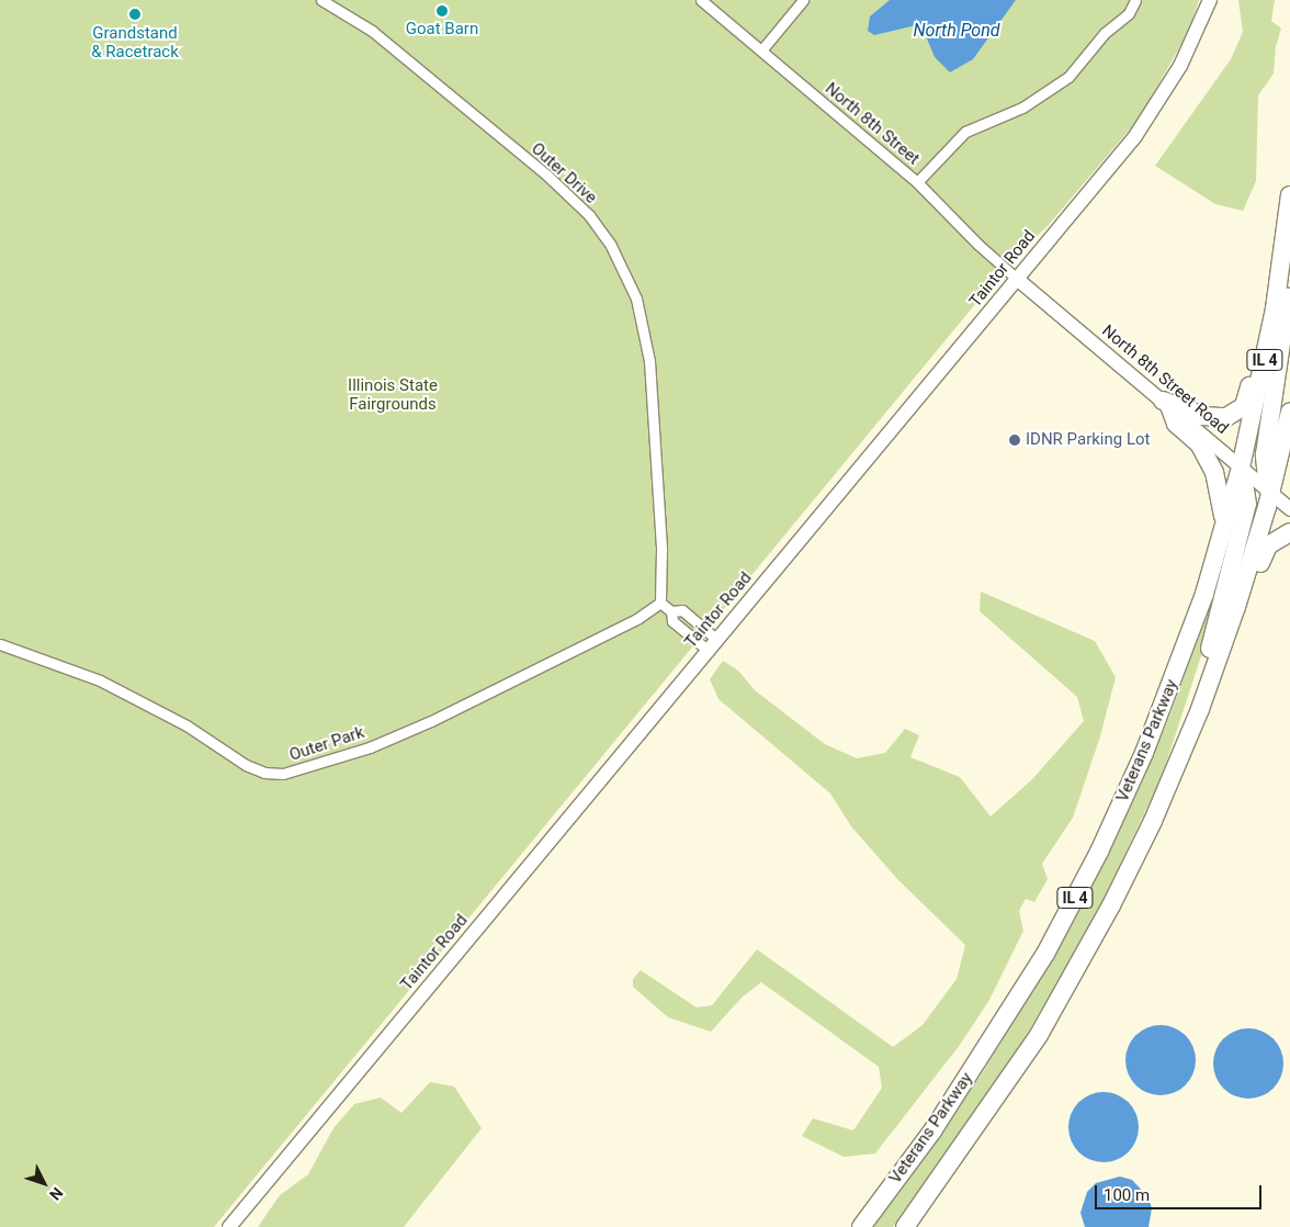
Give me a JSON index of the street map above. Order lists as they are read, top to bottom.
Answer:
{
  "streets": {
    "highway": ["IL 4", "Veterans Parkway"],
    "main road": ["Taintor Road", "North 8th Street Road"],
    "street": ["North 8th Street", "Outer Drive", "Outer Park"]
  },
  "crossings": [
    ["North 8th Street", "Taintor Road"],
    ["North 8th Street", "North 8th Street Road"],
    ["Outer Drive", "Outer Park"],
    ["Taintor Road", "North 8th Street Road"],
    ["IL 4", "North 8th Street Road"],
    ["North 8th Street Road", "Veterans Parkway"]
  ],
  "water": ["North Pond"],
  "parks": ["Illinois State Fairgrounds"],
  "places": ["Goat Barn", "Grandstand & Racetrack", "IDNR Parking Lot"],
  "scale_bar": "100 m",
  "north": "bottom right"
}
